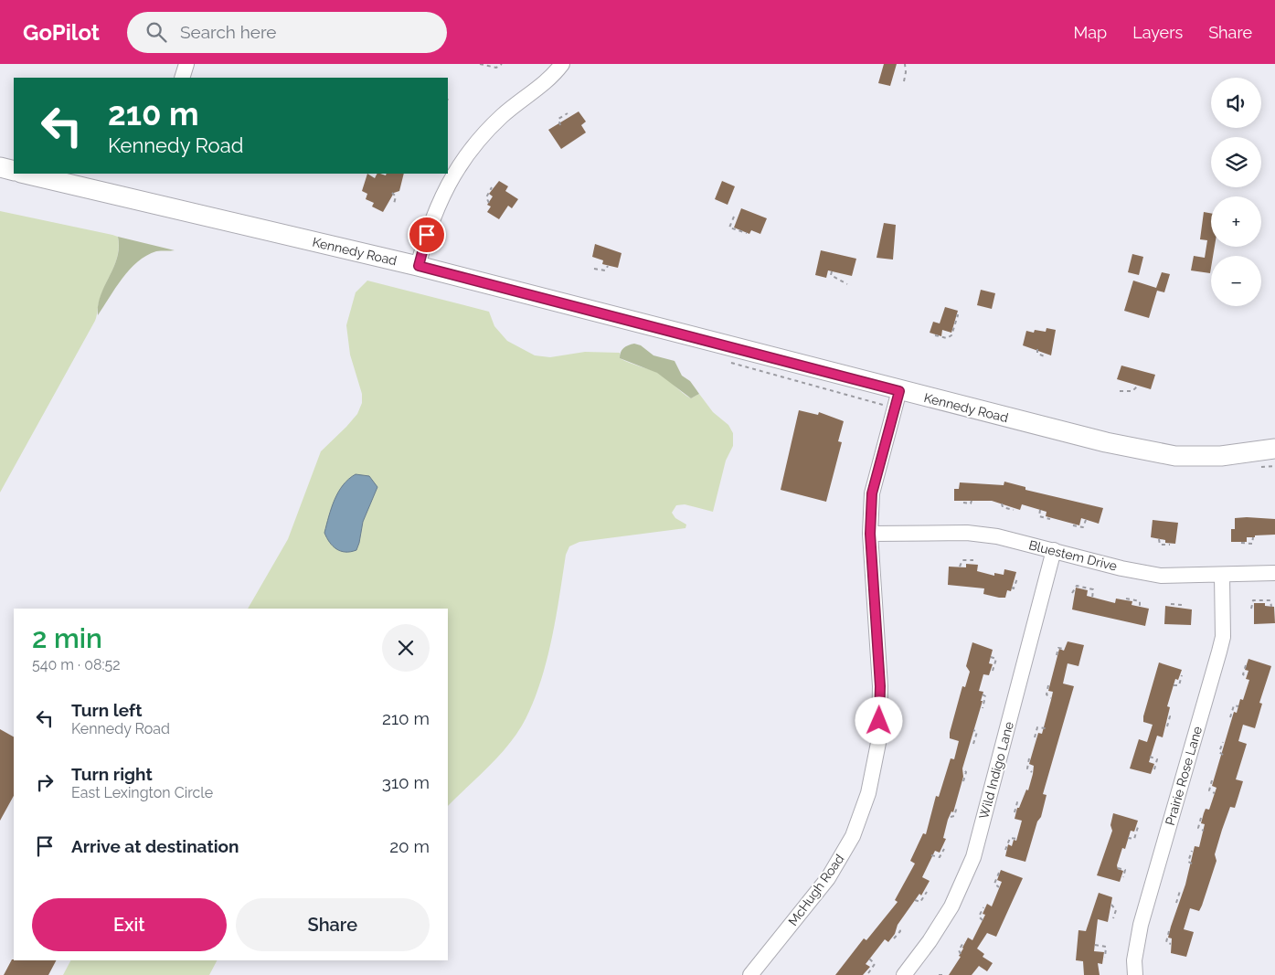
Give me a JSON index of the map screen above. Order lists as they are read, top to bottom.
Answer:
{
  "streets": {
    "main road": ["Kennedy Road"],
    "street": [
      "Bluestem Drive",
      "Wild Indigo Lane",
      "Prairie Rose Lane",
      "McHugh Road"
    ]
  },
  "crossings": [
    ["Kennedy Road", "McHugh Road"],
    ["Bluestem Drive", "Wild Indigo Lane"],
    ["Bluestem Drive", "Prairie Rose Lane"],
    ["Bluestem Drive", "McHugh Road"]
  ],
  "page": {
    "header": "GoPilot",
    "search": "Search here",
    "nav": ["Map", "Layers", "Share"],
    "map_buttons": ["+", "−"],
    "turn": ["210 m", "Kennedy Road"],
    "heading": ["2 min", "540 m · 08:52"],
    "list": [
      {
        "name": "Turn left",
        "note": "Kennedy Road",
        "value": "210 m"
      },
      {
        "name": "Turn right",
        "note": "East Lexington Circle",
        "value": "310 m"
      },
      {
        "name": "Arrive at destination",
        "value": "20 m"
      }
    ],
    "buttons": ["Exit", "Share"]
  }
}
